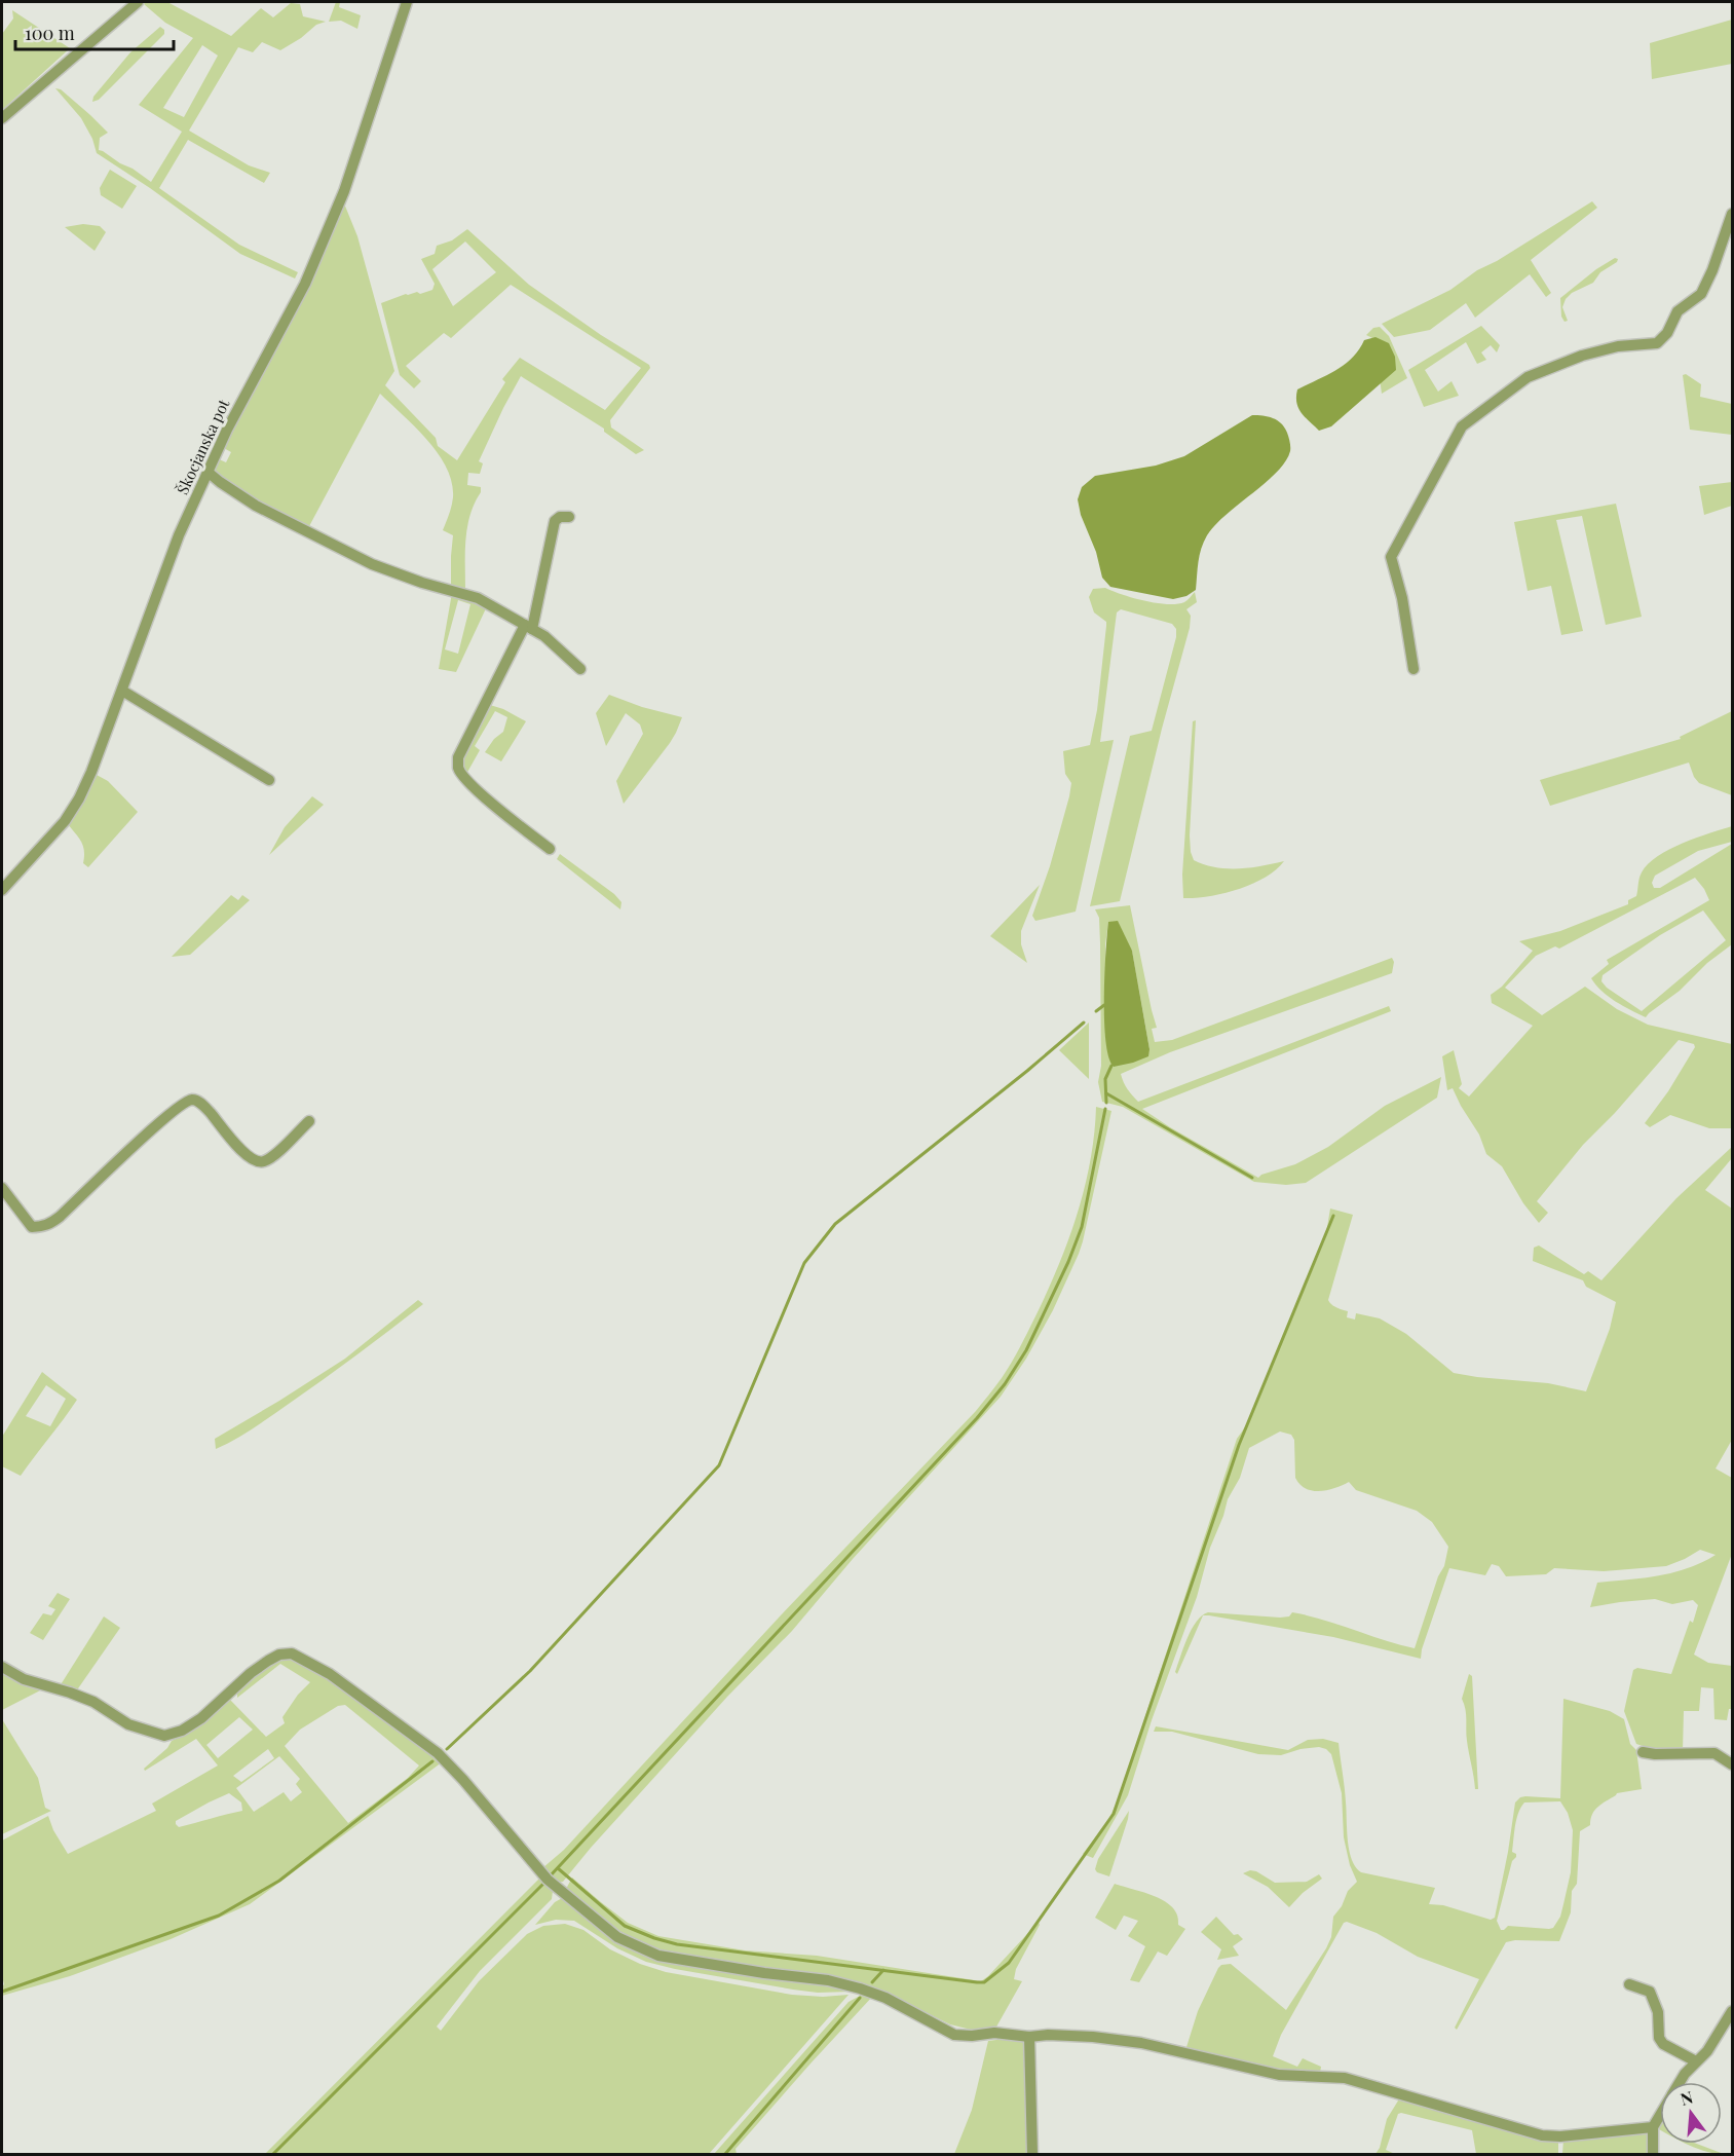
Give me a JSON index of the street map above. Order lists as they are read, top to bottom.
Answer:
{
  "streets": {
    "street": ["Škocjanska pot"]
  },
  "scale_bar": "100 m",
  "north": "top"
}
